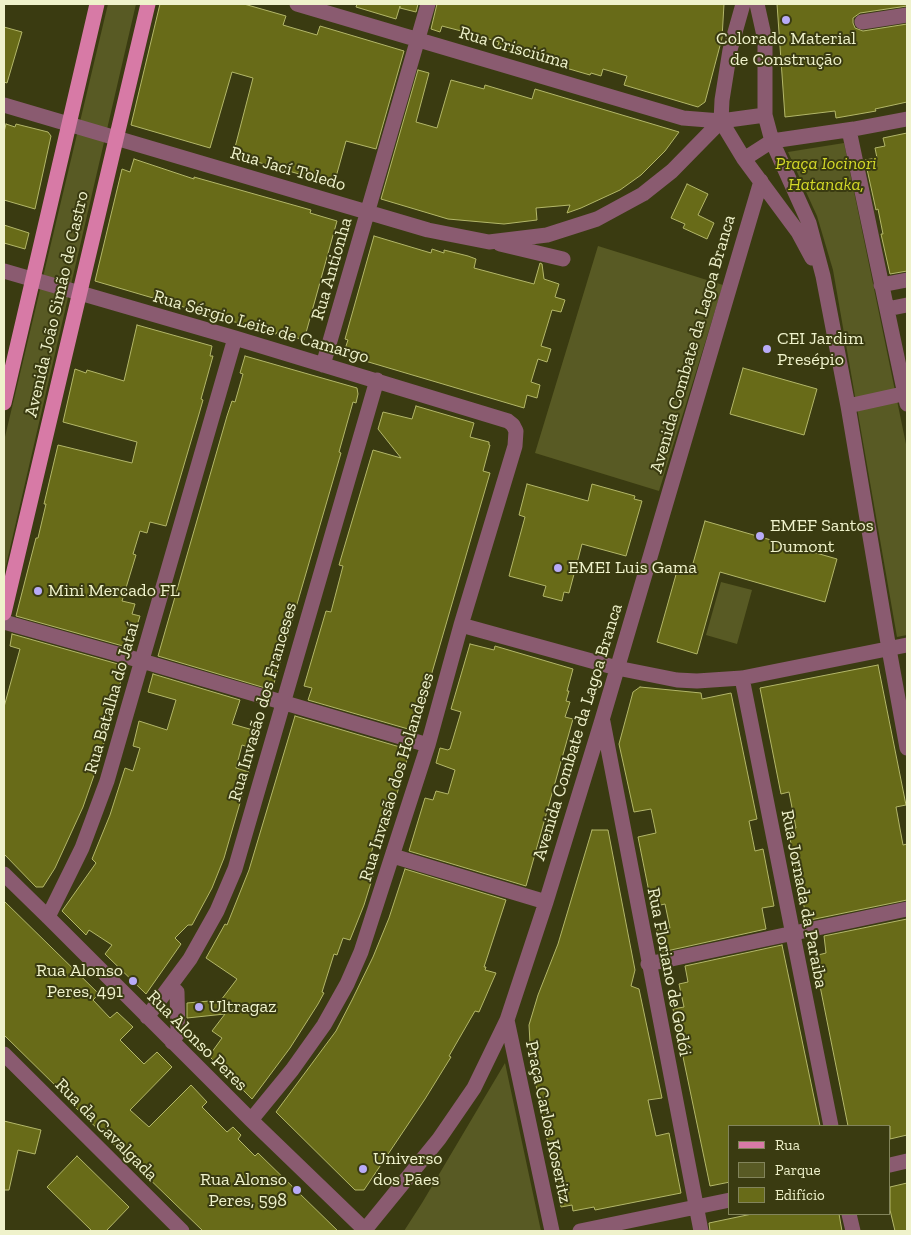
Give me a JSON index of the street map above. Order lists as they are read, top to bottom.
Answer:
{
  "streets": {
    "main road": ["Avenida João Simão de Castro"],
    "street": [
      "Rua Crisciúma",
      "Rua Jací Toledo",
      "Rua Antionha",
      "Rua Sérgio Leite de Camargo",
      "Avenida Combate da Lagoa Branca",
      "Rua Batalha do Jataí",
      "Rua Invasão dos Franceses",
      "Rua Invasão dos Holandeses",
      "Rua Jornada da Paraiba",
      "Rua Floriano de Godói",
      "Rua Alonso Peres",
      "Praça Carlos Koseritz",
      "Rua da Cavalgada"
    ]
  },
  "crossings": [
    ["Rua Crisciúma", "Rua Jací Toledo"],
    ["Rua Crisciúma", "Rua Antionha"],
    ["Rua Jací Toledo", "Rua Antionha"],
    ["Rua Jací Toledo", "Avenida João Simão de Castro"],
    ["Rua Antionha", "Rua Sérgio Leite de Camargo"],
    ["Avenida João Simão de Castro", "Rua Sérgio Leite de Camargo"],
    ["Rua Sérgio Leite de Camargo", "Rua Batalha do Jataí"],
    ["Rua Sérgio Leite de Camargo", "Rua Invasão dos Franceses"],
    ["Rua Sérgio Leite de Camargo", "Rua Invasão dos Holandeses"],
    ["Avenida Combate da Lagoa Branca", "Rua Floriano de Godói"],
    ["Avenida Combate da Lagoa Branca", "Rua Alonso Peres"],
    ["Avenida Combate da Lagoa Branca", "Praça Carlos Koseritz"],
    ["Rua Batalha do Jataí", "Rua Alonso Peres"],
    ["Rua Invasão dos Franceses", "Rua Alonso Peres"],
    ["Rua Invasão dos Holandeses", "Rua Alonso Peres"]
  ],
  "parks": ["Praça Iocinori Hatanaka,"],
  "places": [
    "Colorado Material de Construção",
    "CEI Jardim Presépio",
    "EMEF Santos Dumont",
    "EMEI Luis Gama",
    "Mini Mercado FL",
    "Rua Alonso Peres, 491",
    "Ultragaz",
    "Universo dos Pães",
    "Rua Alonso Peres, 598"
  ],
  "legend": ["Rua", "Parque", "Edifício"]
}
